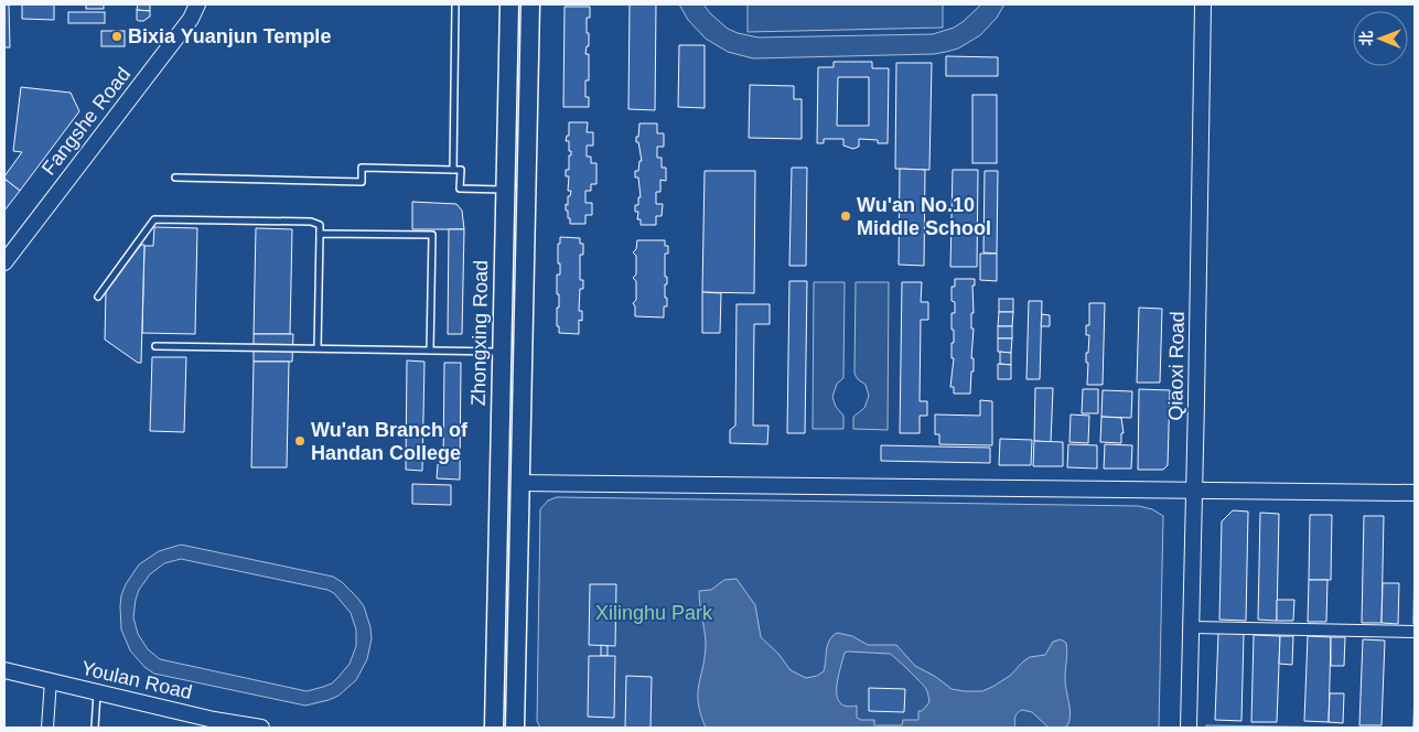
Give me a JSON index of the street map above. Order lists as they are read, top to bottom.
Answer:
{
  "streets": {
    "main road": ["Zhongxing Road"],
    "street": ["Fangshe Road", "Qiaoxi Road", "Youlan Road"]
  },
  "parks": ["Xilinghu Park"],
  "places": ["Bixia Yuanjun Temple", "Wu'an No.10 Middle School", "Wu'an Branch of Handan College"],
  "north": "left"
}
